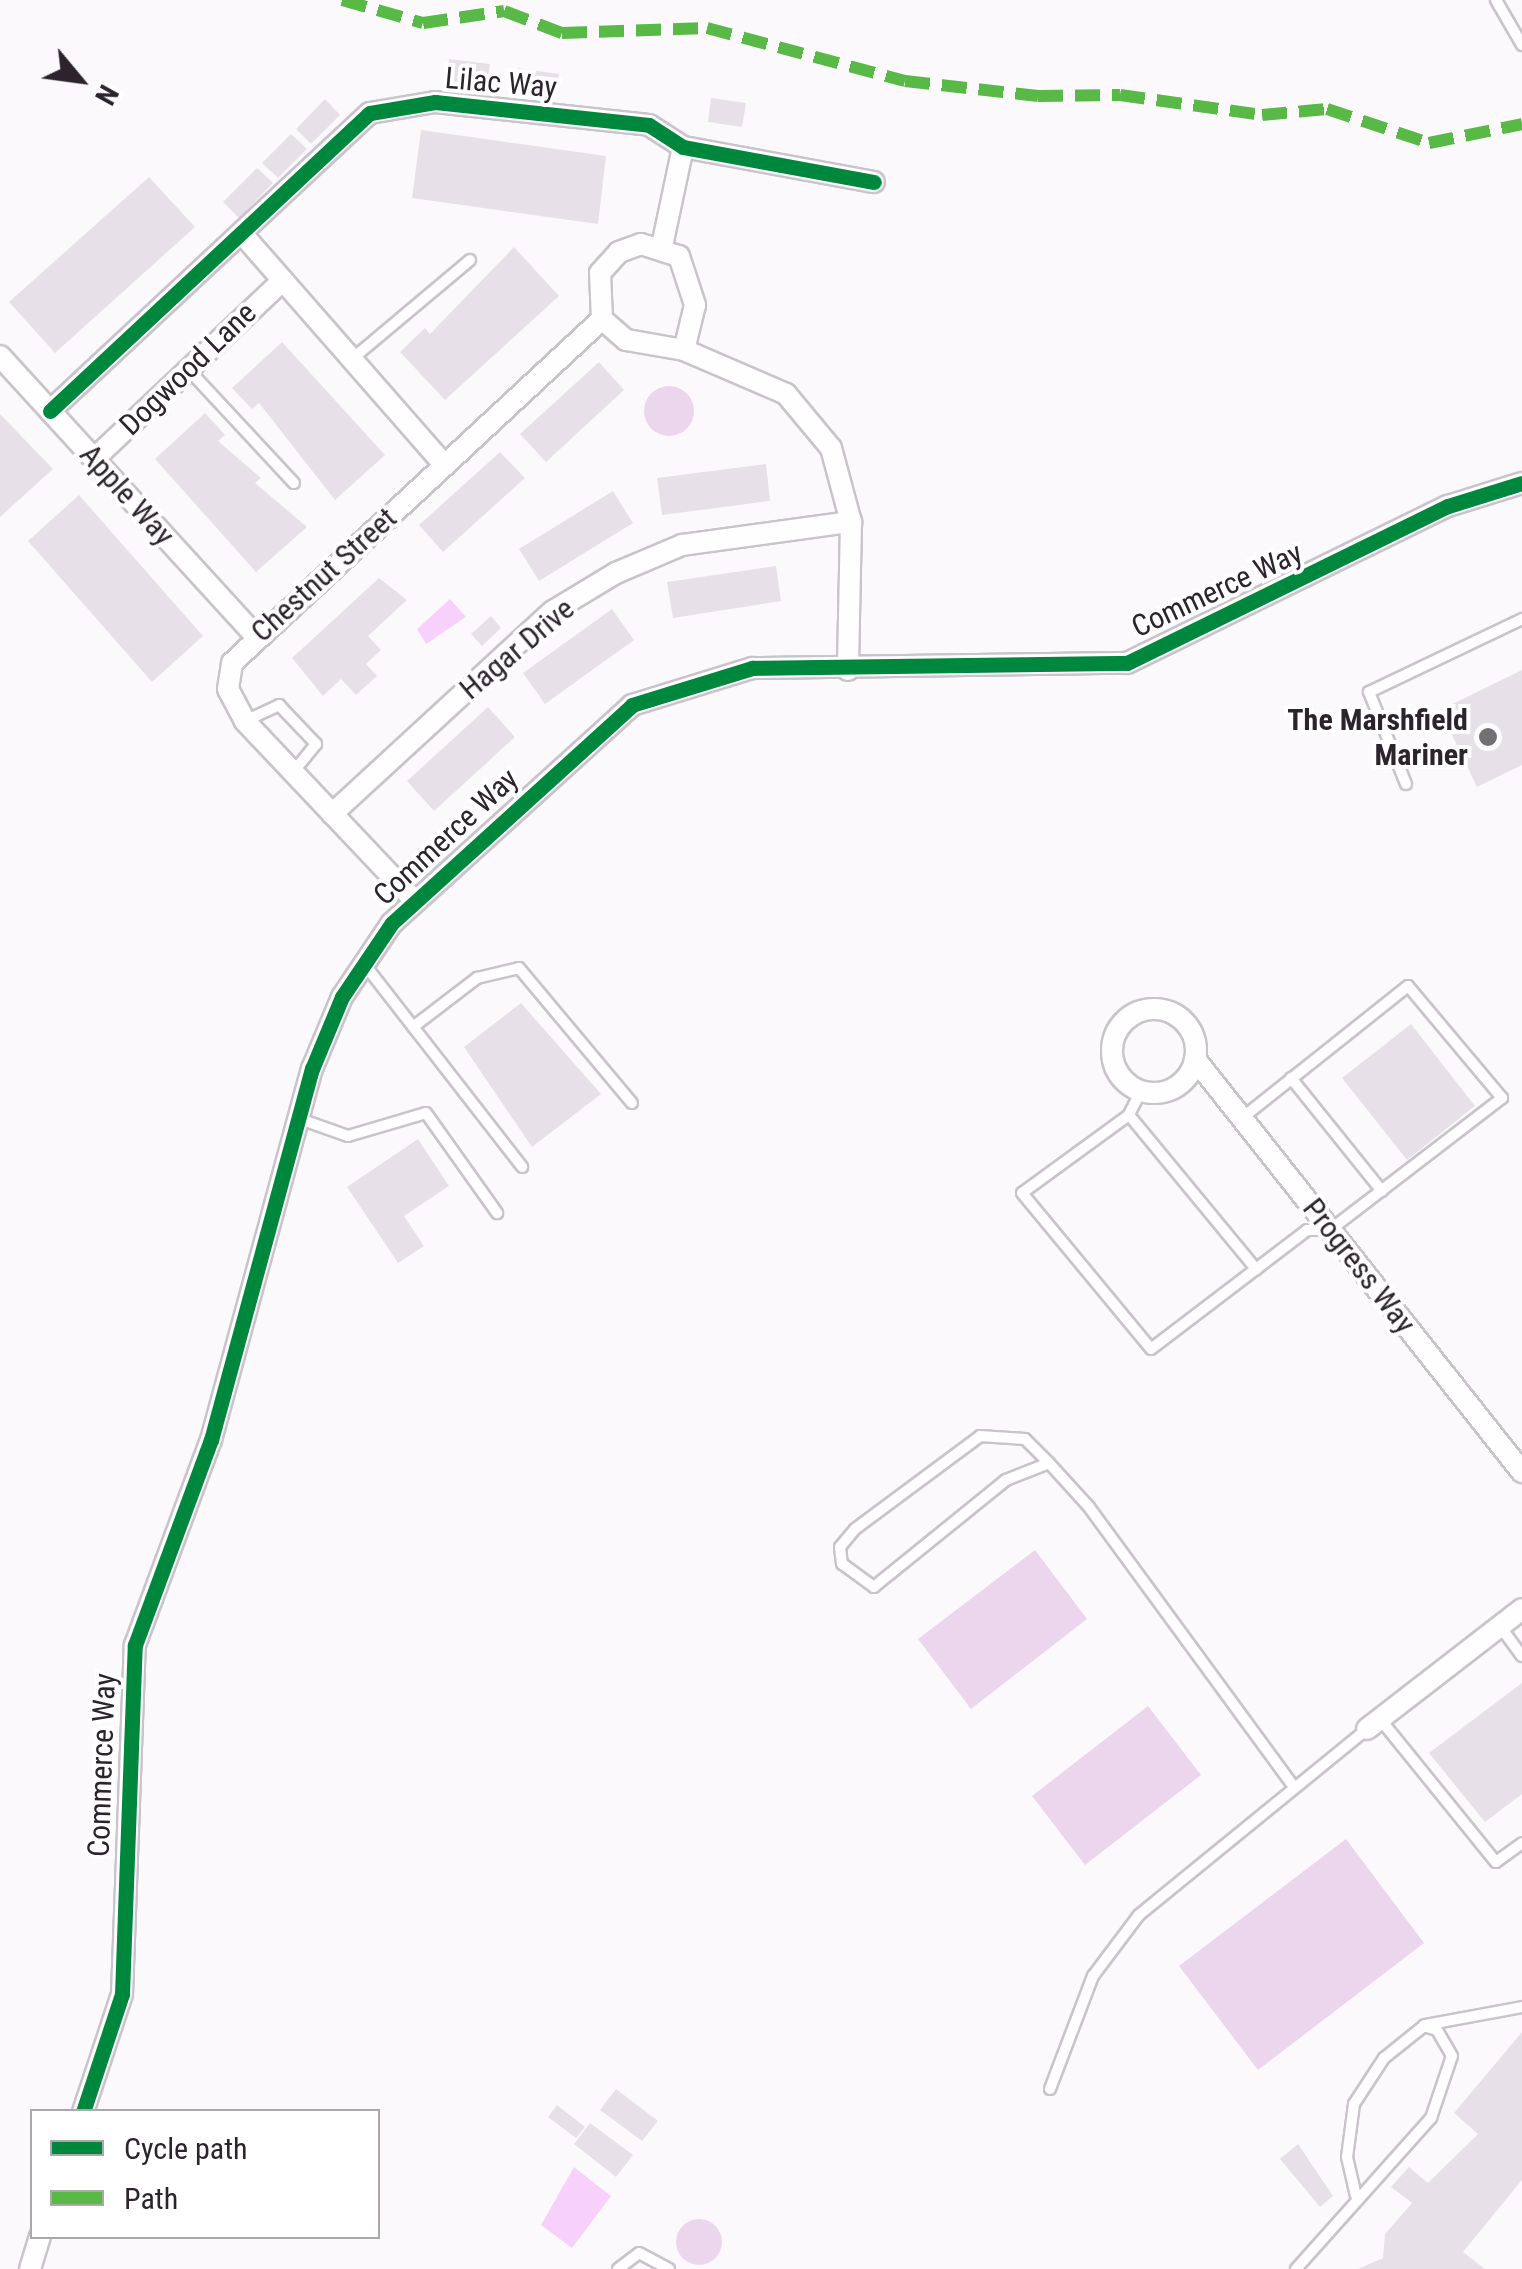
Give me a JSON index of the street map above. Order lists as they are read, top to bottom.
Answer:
{
  "streets": {
    "street": [
      "Lilac Way",
      "Dogwood Lane",
      "Apple Way",
      "Chestnut Street",
      "Commerce Way",
      "Hagar Drive",
      "Progress Way"
    ]
  },
  "crossings": [
    ["Lilac Way", "Dogwood Lane"],
    ["Lilac Way", "Apple Way"],
    ["Dogwood Lane", "Apple Way"],
    ["Dogwood Lane", "Chestnut Street"],
    ["Apple Way", "Chestnut Street"],
    ["Chestnut Street", "Commerce Way"],
    ["Chestnut Street", "Hagar Drive"]
  ],
  "places": ["The Marshfield Mariner"],
  "legend": ["Cycle path", "Path"],
  "north": "bottom right"
}
